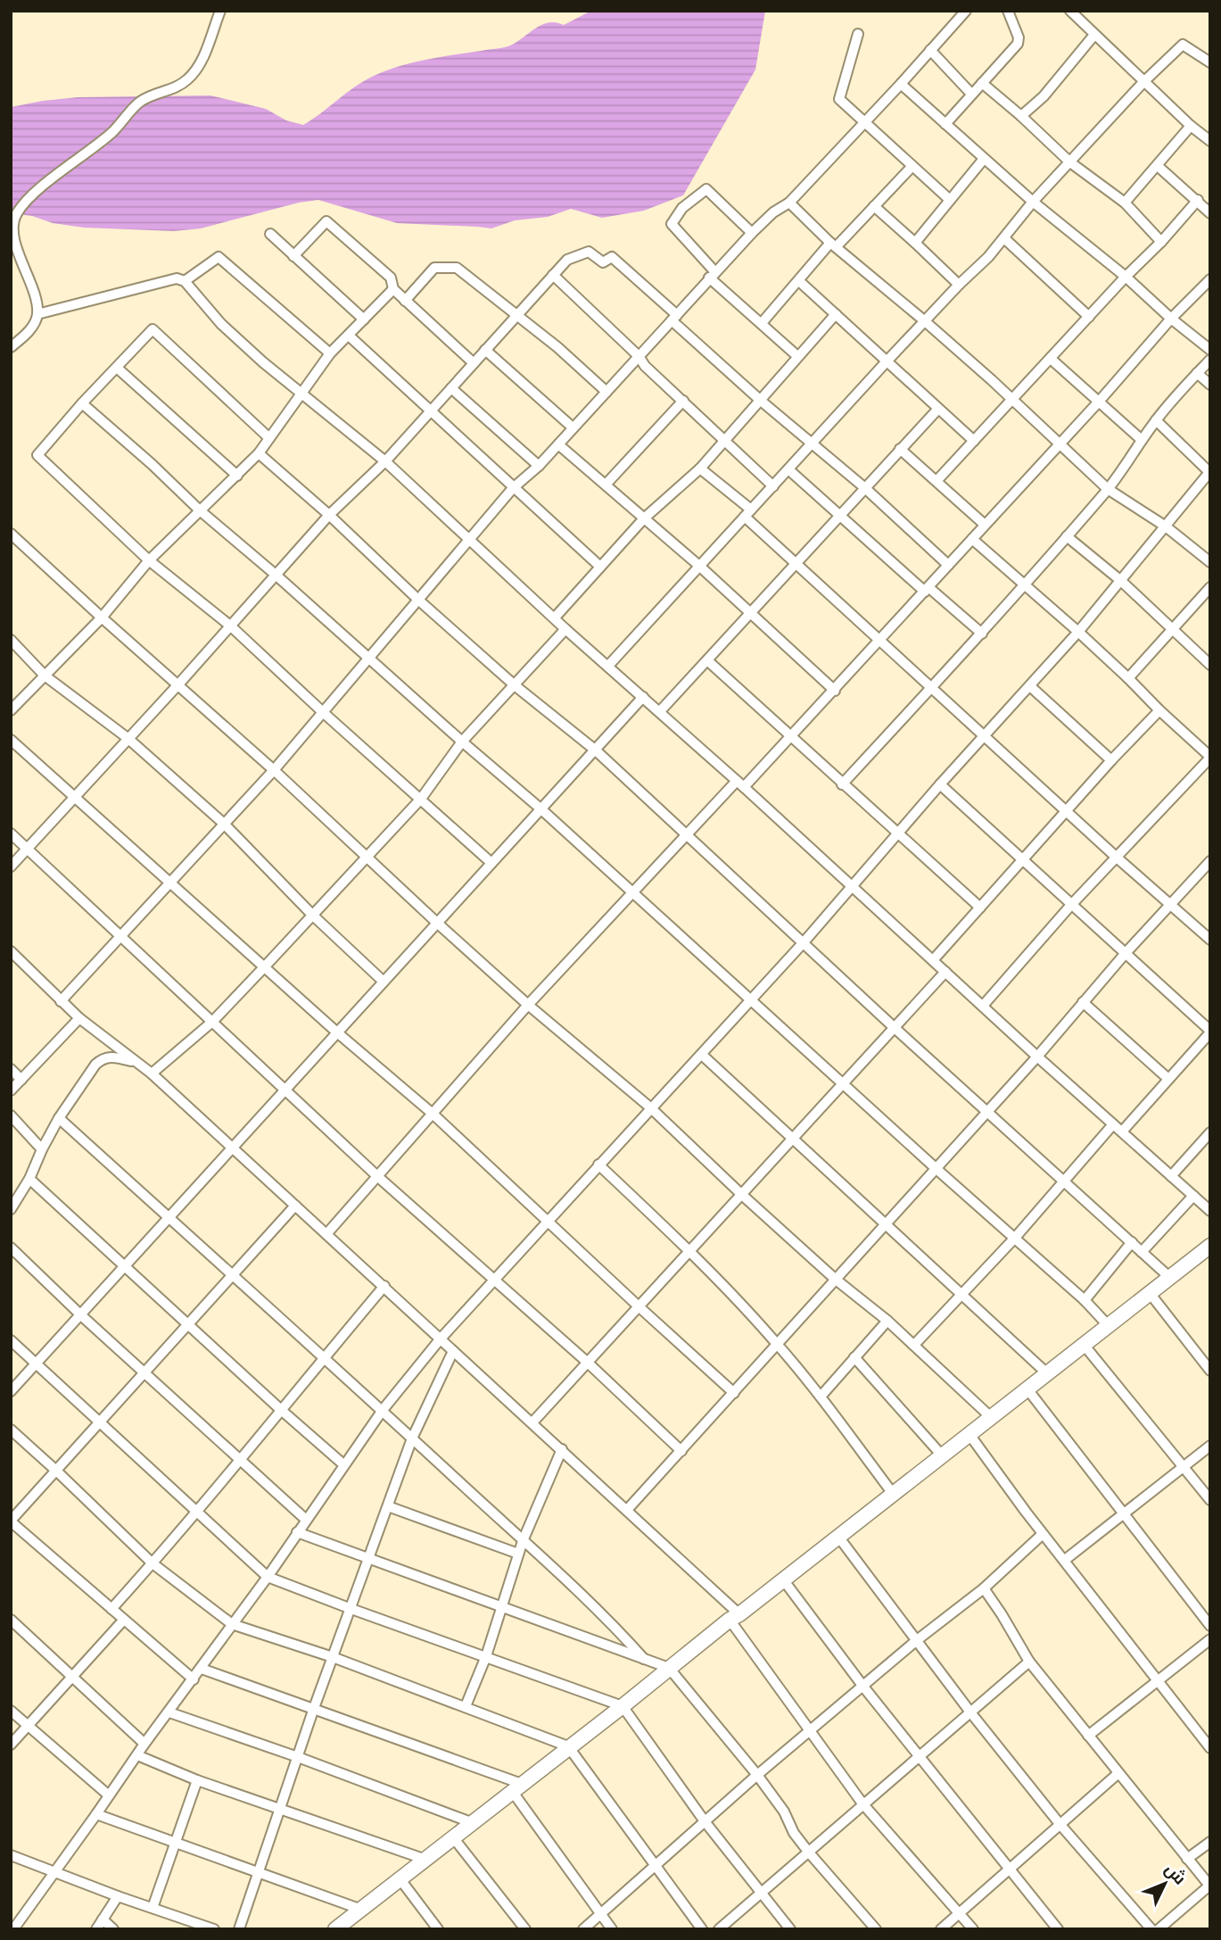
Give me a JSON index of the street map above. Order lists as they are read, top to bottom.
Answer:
{
  "north": "top right"
}
